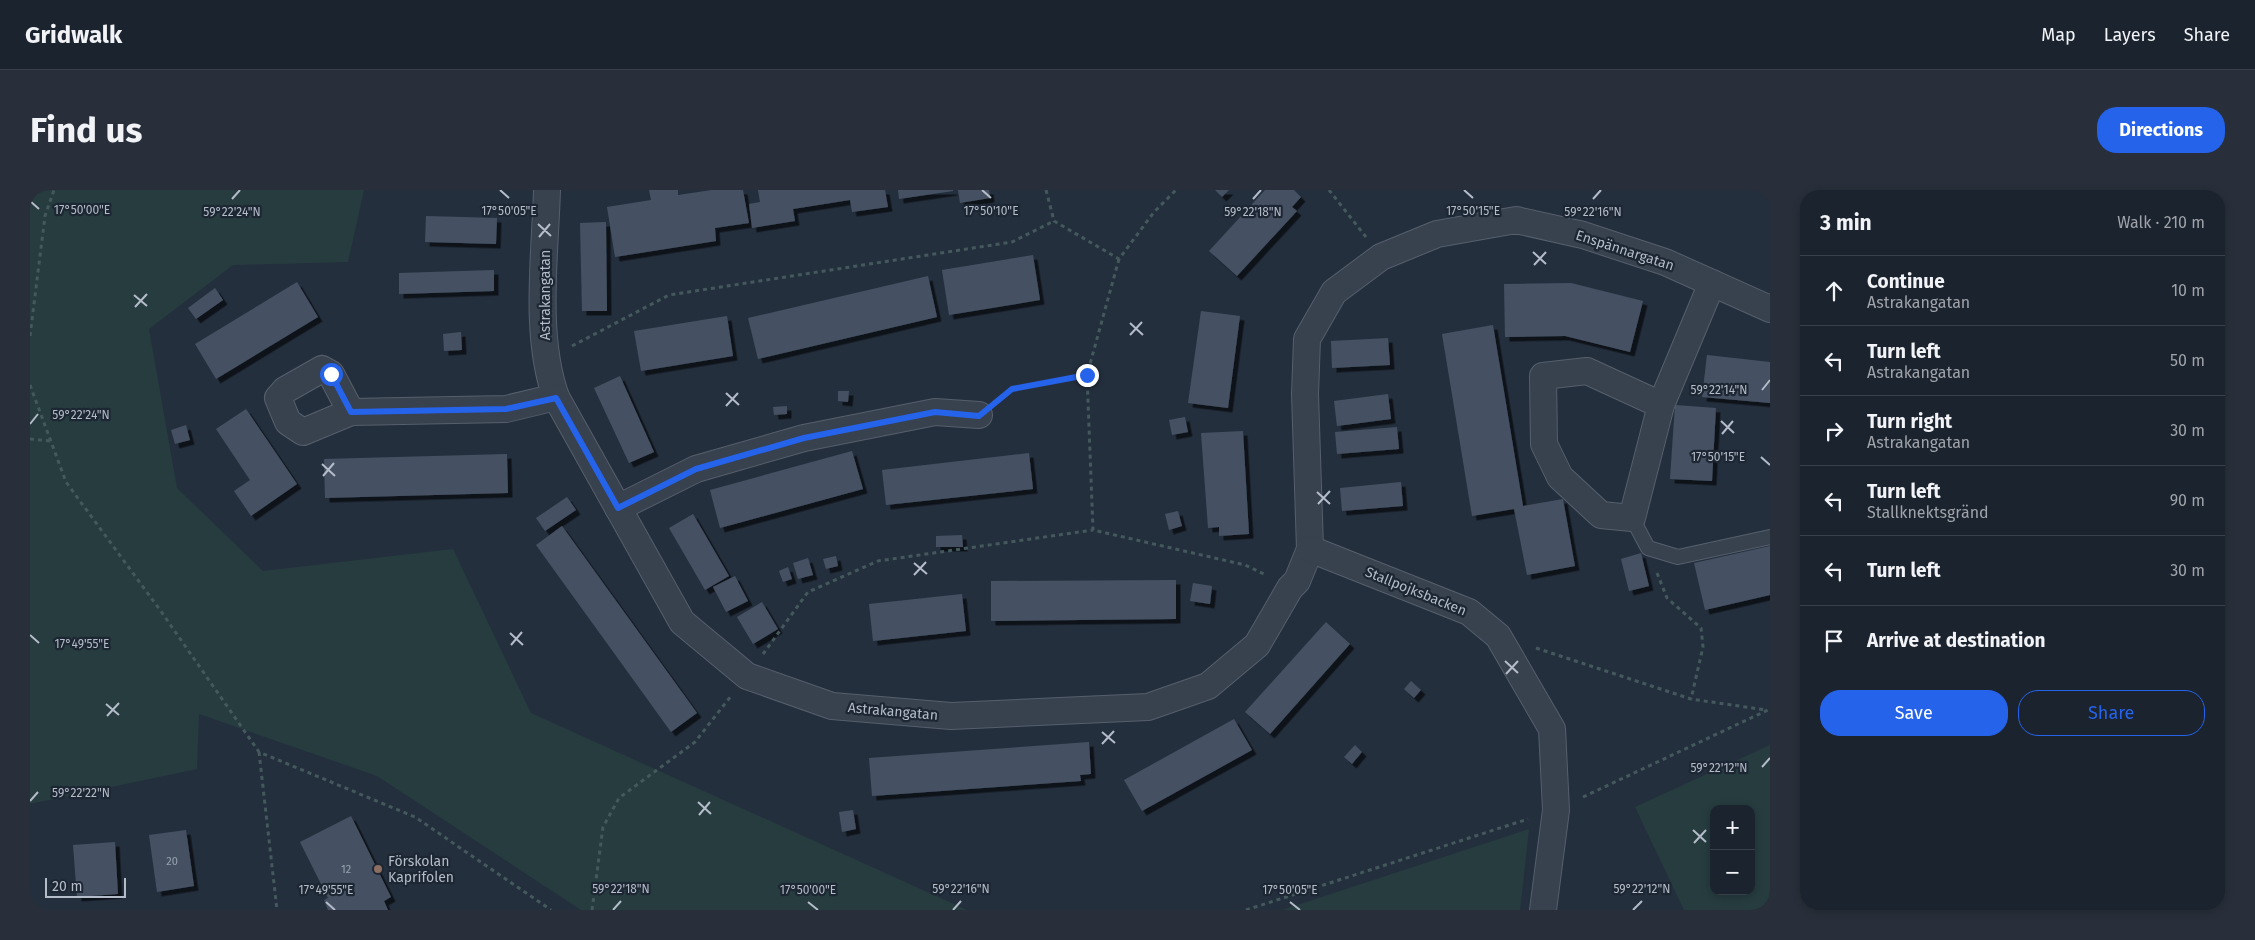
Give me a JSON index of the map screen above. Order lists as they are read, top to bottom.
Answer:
{
  "streets": {
    "street": ["Enspännargatan", "Astrakangatan", "Stallpojksbacken"]
  },
  "crossings": [
    ["Enspännargatan", "Astrakangatan"],
    ["Enspännargatan", "Stallpojksbacken"],
    ["Astrakangatan", "Stallpojksbacken"]
  ],
  "places": ["Förskolan Kaprifolen"],
  "house_numbers": ["20", "12"],
  "scale_bar": "20 m",
  "page": {
    "header": "Gridwalk",
    "nav": ["Map", "Layers", "Share"],
    "buttons": [
      "Directions",
      ["Save", "Share"]
    ],
    "title": "Find us",
    "heading": ["3 min", "Walk · 210 m"],
    "list": [
      ["Continue", "Astrakangatan", "10 m"],
      ["Turn left", "Astrakangatan", "50 m"],
      ["Turn right", "Astrakangatan", "30 m"],
      ["Turn left", "Stallknektsgränd", "90 m"],
      ["Turn left", "30 m"],
      "Arrive at destination"
    ],
    "map_buttons": ["+", "−"],
    "scale": "20 m"
  },
  "coordinates": [
    "17°50'00\"E",
    "17°50'05\"E",
    "17°50'10\"E",
    "17°50'15\"E",
    "59°22'24\"N",
    "59°22'18\"N",
    "59°22'16\"N",
    "59°22'14\"N",
    "17°49'55\"E",
    "59°22'12\"N",
    "59°22'22\"N"
  ]
}
